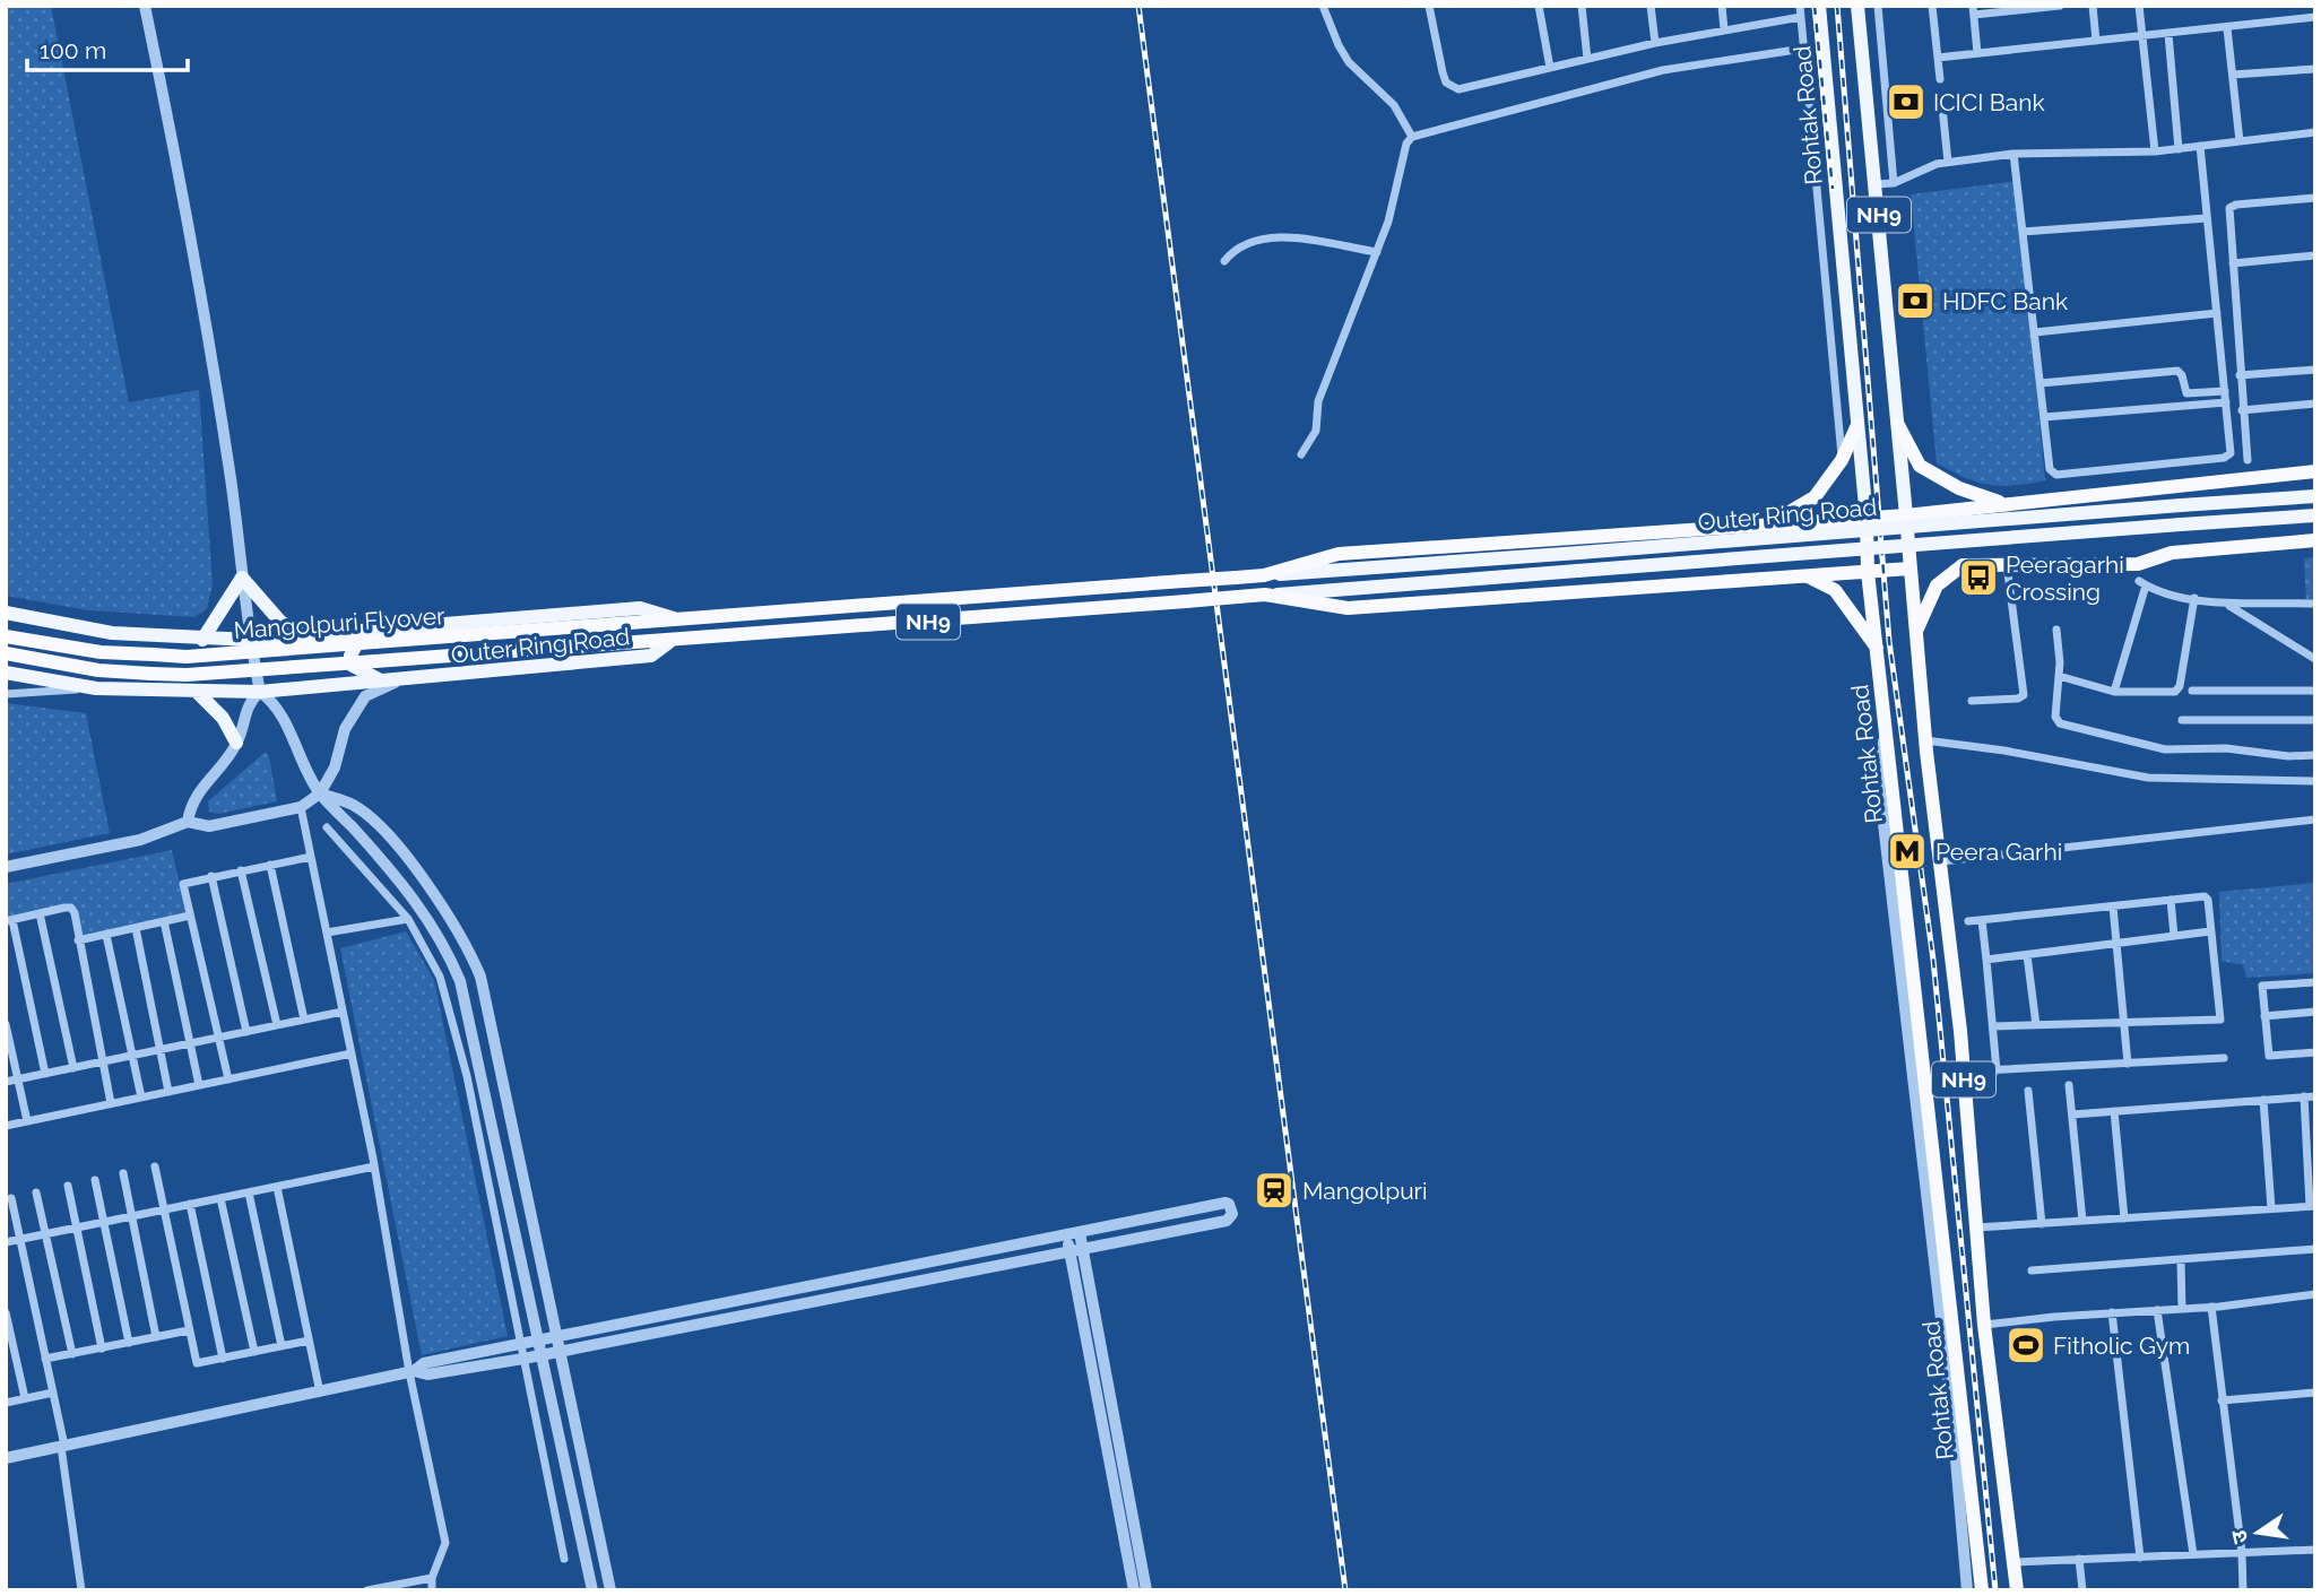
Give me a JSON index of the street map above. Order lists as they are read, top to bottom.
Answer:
{
  "streets": {
    "highway": [
      "Rohtak Road",
      "NH9",
      "Outer Ring Road",
      "Mangolpuri Flyover"
    ]
  },
  "crossings": [
    ["Rohtak Road", "Outer Ring Road"],
    ["NH9", "Outer Ring Road"],
    ["Outer Ring Road", "Mangolpuri Flyover"]
  ],
  "places": {
    "bank": ["ICICI Bank", "HDFC Bank"],
    "bus stop": ["Peeragarhi Crossing"],
    "metro station": ["Peera Garhi"],
    "station": ["Mangolpuri"],
    "sports": ["Fitholic Gym"]
  },
  "scale_bar": "100 m",
  "north": "left"
}
